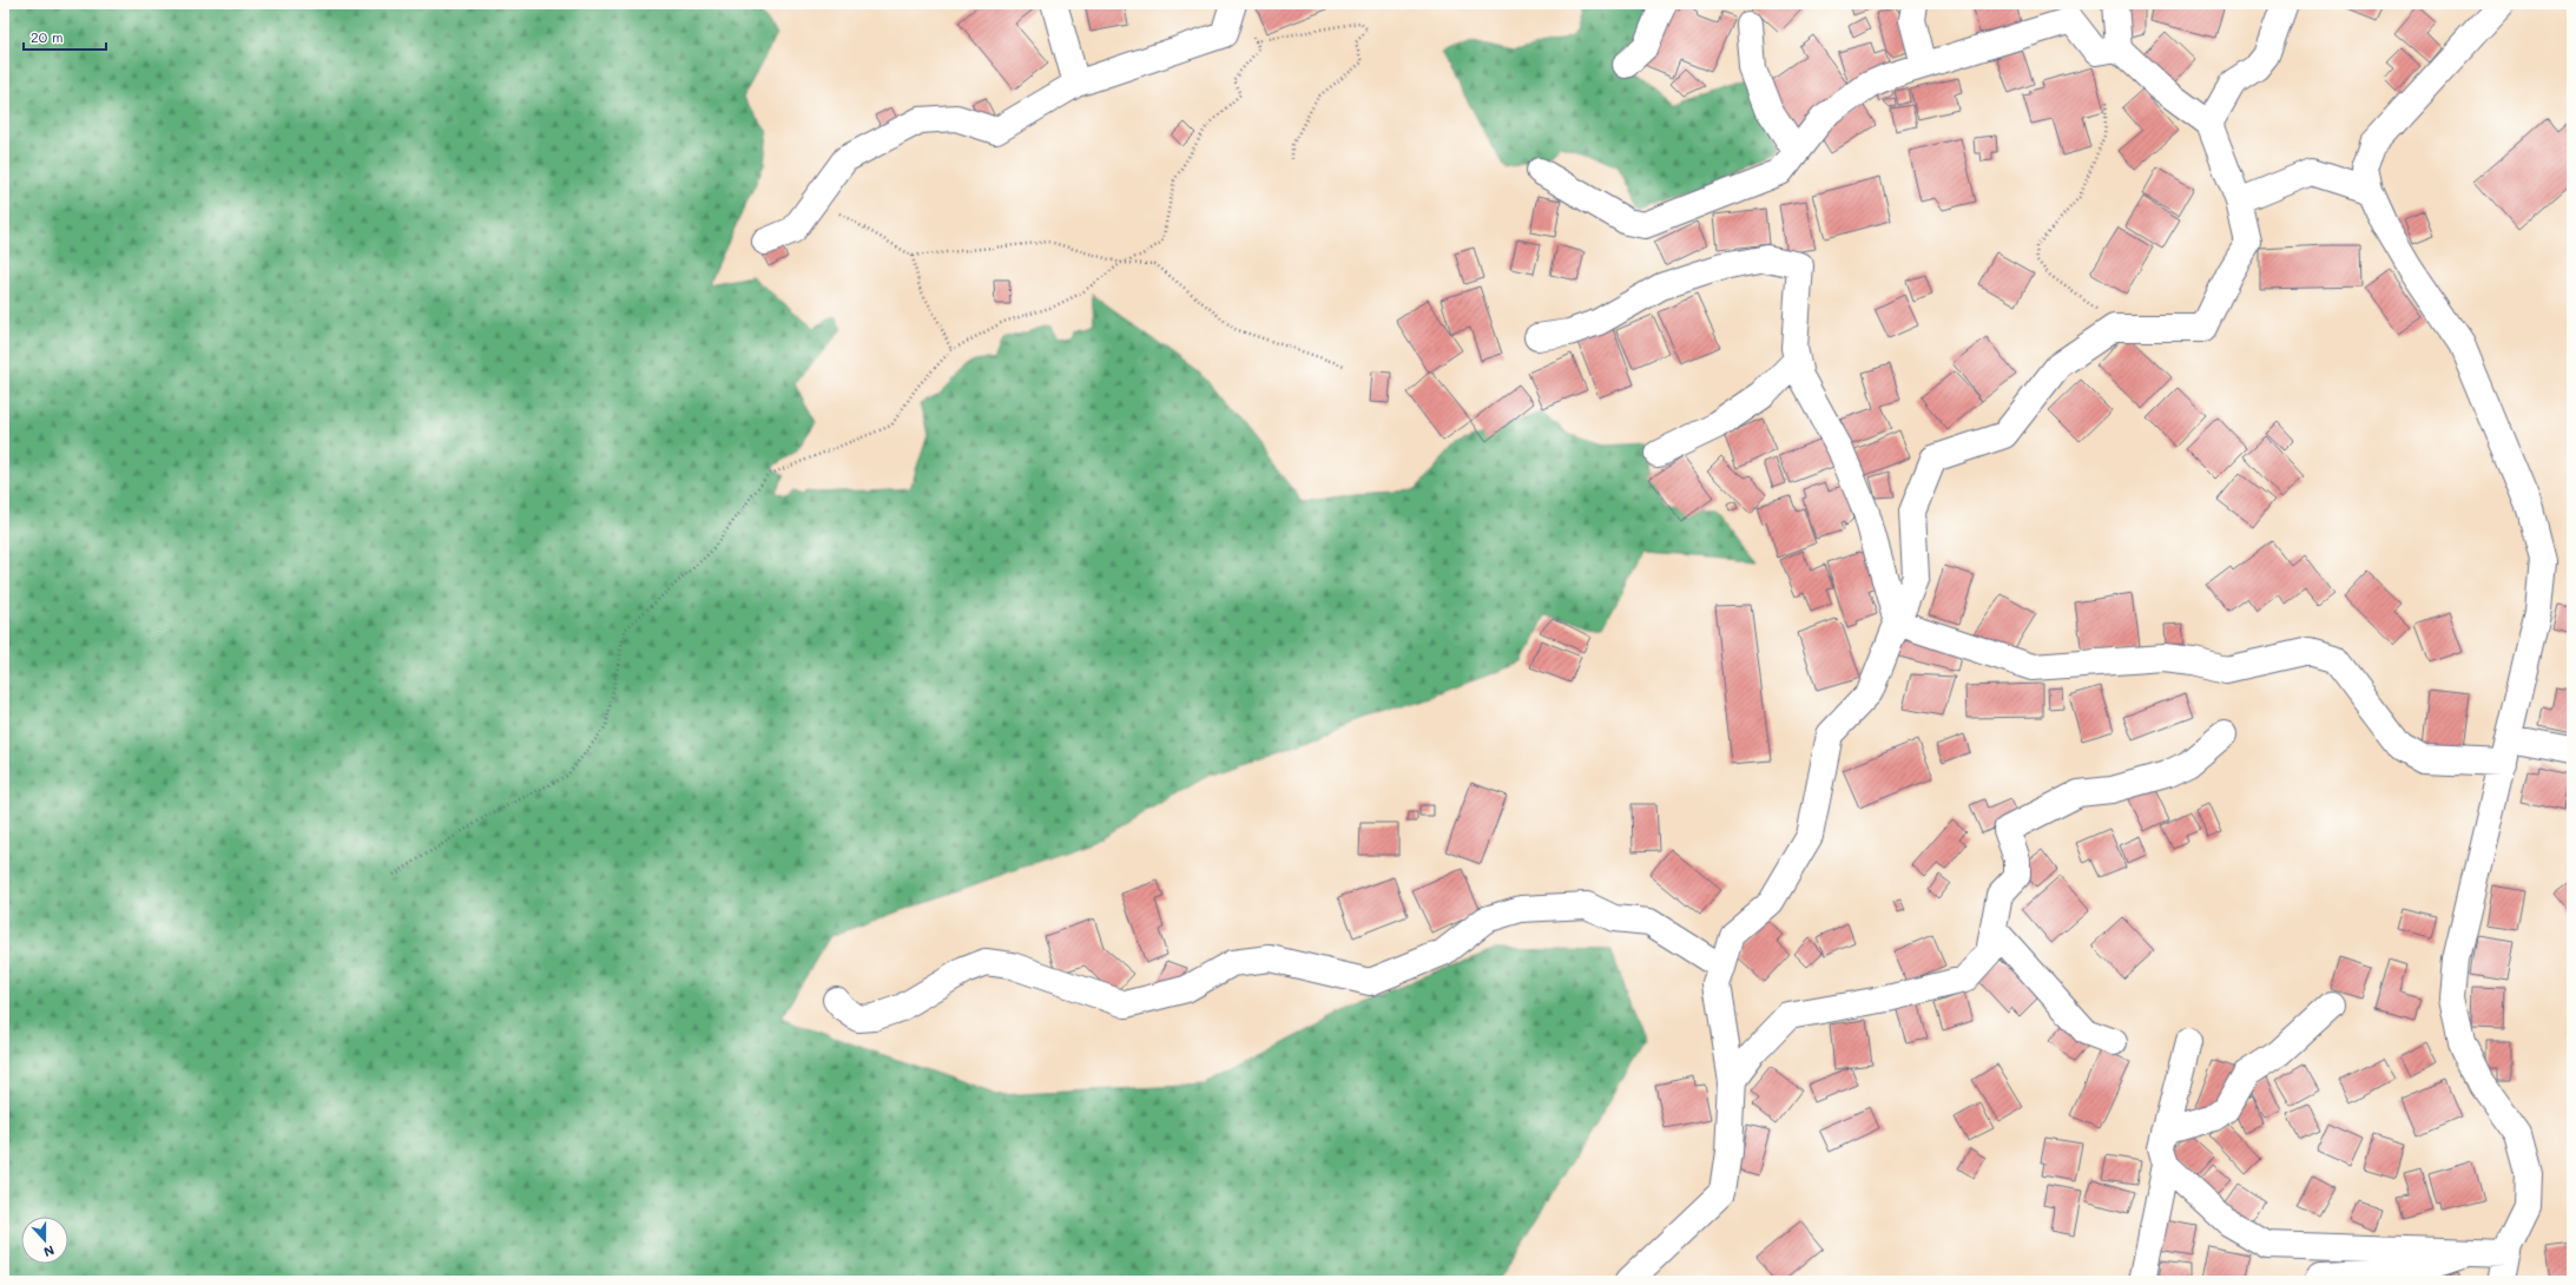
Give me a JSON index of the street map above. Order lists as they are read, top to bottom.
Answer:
{
  "scale_bar": "20 m",
  "north": "bottom"
}
